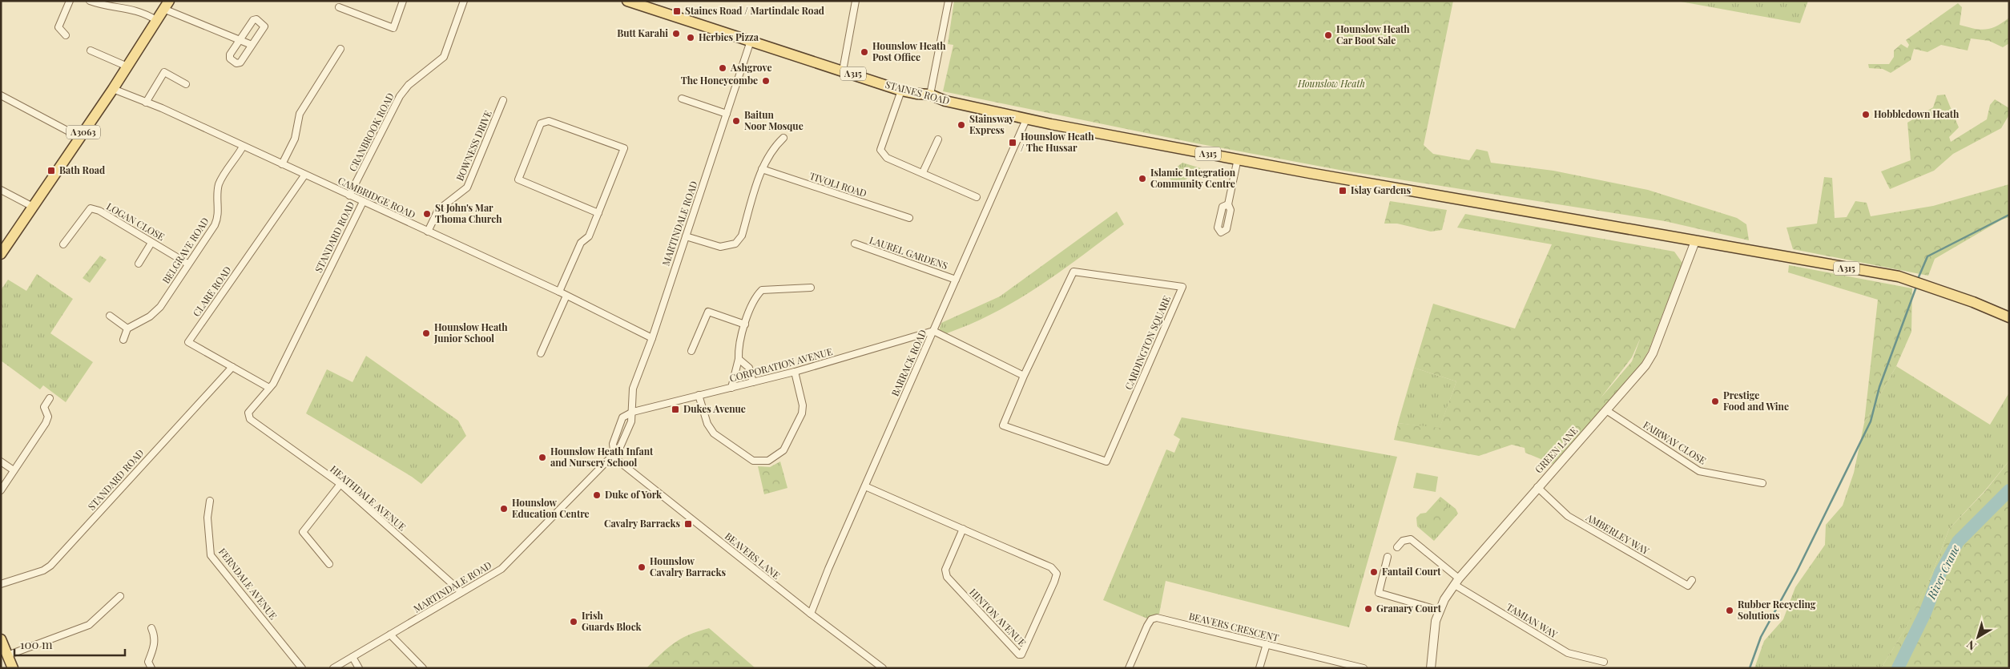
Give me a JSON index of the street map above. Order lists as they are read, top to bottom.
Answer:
{
  "streets": {
    "main road": ["A315", "STAINES ROAD", "A3063"],
    "street": [
      "CRANBROOK ROAD",
      "BOWNESS DRIVE",
      "TIVOLI ROAD",
      "CAMBRIDGE ROAD",
      "LOGAN CLOSE",
      "MARTINDALE ROAD",
      "STANDARD ROAD",
      "BELGRAVE ROAD",
      "LAUREL GARDENS",
      "CLARE ROAD",
      "CARDINGTON SQUARE",
      "BARRACK ROAD",
      "CORPORATION AVENUE",
      "FAIRWAY CLOSE",
      "GREEN LANE",
      "HEATHDALE AVENUE",
      "AMBERLEY WAY",
      "BEAVERS LANE",
      "FERNDALE AVENUE",
      "HINTON AVENUE",
      "TAMIAN WAY",
      "BEAVERS CRESCENT"
    ]
  },
  "crossings": [
    ["A315", "STAINES ROAD"],
    ["A315", "BARRACK ROAD"],
    ["A315", "GREEN LANE"],
    ["STAINES ROAD", "MARTINDALE ROAD"],
    ["STAINES ROAD", "BARRACK ROAD"],
    ["A3063", "CAMBRIDGE ROAD"],
    ["CRANBROOK ROAD", "CAMBRIDGE ROAD"],
    ["BOWNESS DRIVE", "CAMBRIDGE ROAD"],
    ["CAMBRIDGE ROAD", "MARTINDALE ROAD"],
    ["CAMBRIDGE ROAD", "STANDARD ROAD"],
    ["CAMBRIDGE ROAD", "BELGRAVE ROAD"],
    ["CAMBRIDGE ROAD", "CLARE ROAD"],
    ["LOGAN CLOSE", "BELGRAVE ROAD"],
    ["MARTINDALE ROAD", "CORPORATION AVENUE"],
    ["MARTINDALE ROAD", "HEATHDALE AVENUE"],
    ["MARTINDALE ROAD", "BEAVERS LANE"],
    ["STANDARD ROAD", "CLARE ROAD"],
    ["STANDARD ROAD", "HEATHDALE AVENUE"],
    ["LAUREL GARDENS", "BARRACK ROAD"],
    ["CLARE ROAD", "HEATHDALE AVENUE"],
    ["BARRACK ROAD", "CORPORATION AVENUE"],
    ["BARRACK ROAD", "BEAVERS LANE"],
    ["BARRACK ROAD", "HINTON AVENUE"],
    ["FAIRWAY CLOSE", "GREEN LANE"],
    ["GREEN LANE", "AMBERLEY WAY"],
    ["GREEN LANE", "TAMIAN WAY"]
  ],
  "water": ["River Crane"],
  "parks": ["Hounslow Heath"],
  "places": {
    "transit": [
      "Staines Road / Martindale Road",
      "Hounslow Heath / The Hussar",
      "Bath Road",
      "Islay Gardens",
      "Dukes Avenue",
      "Cavalry Barracks"
    ],
    "other": [
      "Butt Karahi",
      "Hounslow Heath Car Boot Sale",
      "Herbies Pizza",
      "Hounslow Heath Post Office",
      "Ashgrove",
      "The Honeycombe",
      "Hobbledown Heath",
      "Baitun Noor Mosque",
      "Stainsway Express",
      "Islamic Integration Community Centre",
      "St John's Mar Thoma Church",
      "Hounslow Heath Junior School",
      "Prestige Food and Wine",
      "Hounslow Heath Infant and Nursery School",
      "Duke of York",
      "Hounslow Education Centre",
      "Hounslow Cavalry Barracks",
      "Fantail Court",
      "Granary Court",
      "Rubber Recycling Solutions",
      "Irish Guards Block"
    ]
  },
  "scale_bar": "100 m",
  "north": "bottom left"
}
